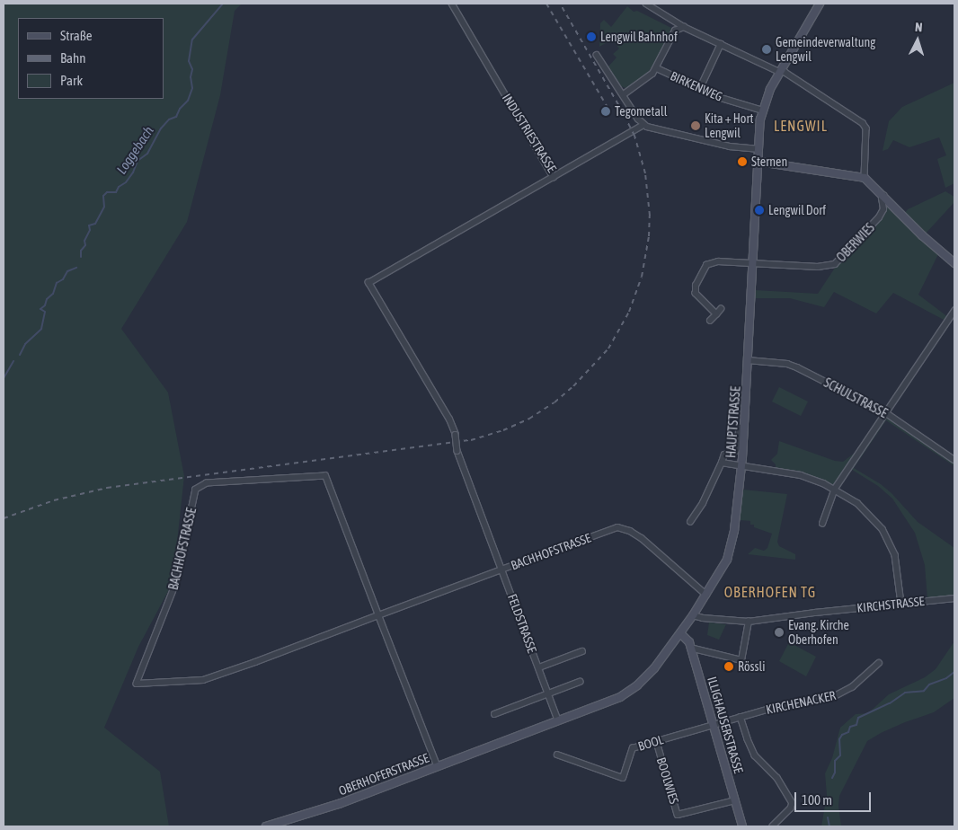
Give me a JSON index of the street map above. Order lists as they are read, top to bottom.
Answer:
{
  "streets": {
    "street": [
      "BIRKENWEG",
      "INDUSTRIESTRASSE",
      "OBERWIES",
      "SCHULSTRASSE",
      "HAUPTSTRASSE",
      "BACHHOFSTRASSE",
      "KIRCHSTRASSE",
      "FELDSTRASSE",
      "KIRCHENACKER",
      "ILLIGHAUSERSTRASSE",
      "BOOL",
      "OBERHOFERSTRASSE",
      "BOOLWIES"
    ]
  },
  "crossings": [
    ["BIRKENWEG", "HAUPTSTRASSE"],
    ["INDUSTRIESTRASSE", "FELDSTRASSE"],
    ["OBERWIES", "HAUPTSTRASSE"],
    ["SCHULSTRASSE", "HAUPTSTRASSE"],
    ["HAUPTSTRASSE", "BACHHOFSTRASSE"],
    ["HAUPTSTRASSE", "KIRCHSTRASSE"],
    ["HAUPTSTRASSE", "FELDSTRASSE"],
    ["HAUPTSTRASSE", "ILLIGHAUSERSTRASSE"],
    ["HAUPTSTRASSE", "OBERHOFERSTRASSE"],
    ["BACHHOFSTRASSE", "FELDSTRASSE"],
    ["KIRCHENACKER", "ILLIGHAUSERSTRASSE"],
    ["KIRCHENACKER", "BOOL"],
    ["ILLIGHAUSERSTRASSE", "BOOL"],
    ["ILLIGHAUSERSTRASSE", "BOOLWIES"],
    ["BOOL", "BOOLWIES"]
  ],
  "districts": ["LENGWIL", "OBERHOFEN TG"],
  "water": ["Loggebach"],
  "places": [
    "Lengwil Bahnhof",
    "Gemeindeverwaltung Lengwil",
    "Tegometall",
    "Kita + Hort Lengwil",
    "Sternen",
    "Lengwil Dorf",
    "Evang. Kirche Oberhofen",
    "Rössli"
  ],
  "legend": ["Straße", "Bahn", "Park"],
  "scale_bar": "100 m",
  "north": "top"
}
